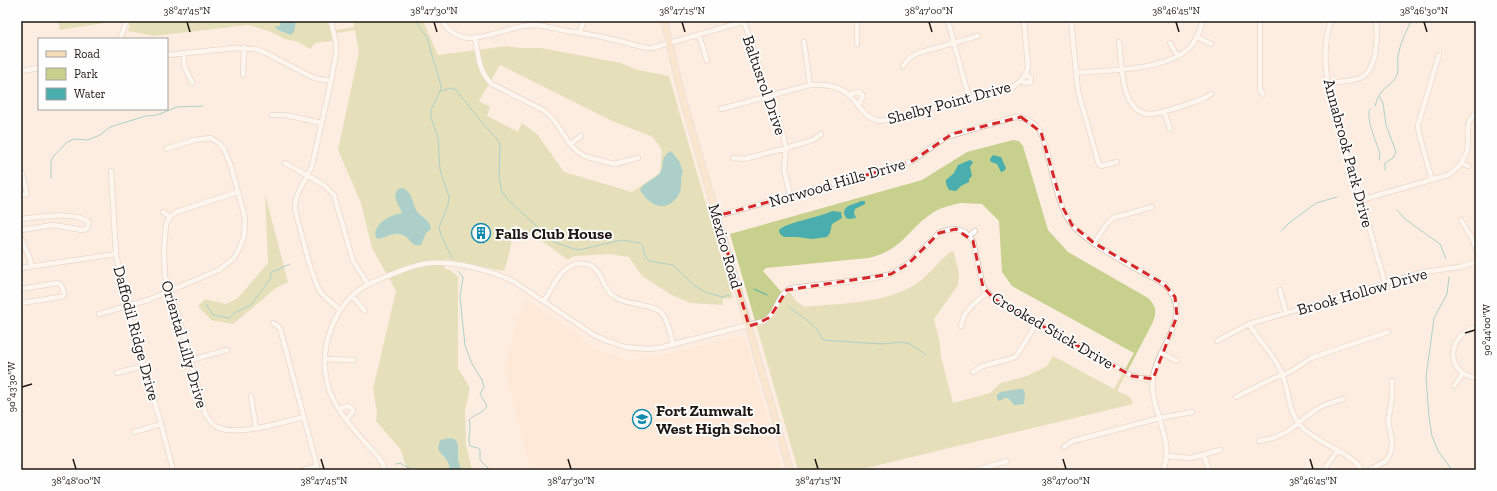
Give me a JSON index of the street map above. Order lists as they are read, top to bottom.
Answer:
{
  "streets": {
    "main road": ["Mexico Road"],
    "street": [
      "Baltusrol Drive",
      "Shelby Point Drive",
      "Annabrook Park Drive",
      "Norwood Hills Drive",
      "Brook Hollow Drive",
      "Crooked Stick Drive",
      "Daffodil Ridge Drive",
      "Oriental Lilly Drive"
    ]
  },
  "crossings": [
    ["Baltusrol Drive", "Shelby Point Drive"],
    ["Baltusrol Drive", "Norwood Hills Drive"],
    ["Annabrook Park Drive", "Brook Hollow Drive"],
    ["Norwood Hills Drive", "Mexico Road"],
    ["Norwood Hills Drive", "Crooked Stick Drive"]
  ],
  "places": {
    "building": ["Falls Club House"],
    "school or university": ["Fort Zumwalt West High School"]
  },
  "legend": ["Road", "Park", "Water"],
  "coordinates": [
    "38°47'45\"N",
    "38°47'30\"N",
    "38°47'15\"N",
    "38°47'00\"N",
    "38°46'45\"N",
    "38°46'30\"N",
    "90°44'00\"W",
    "90°43'30\"W",
    "38°48'00\"N"
  ]
}
